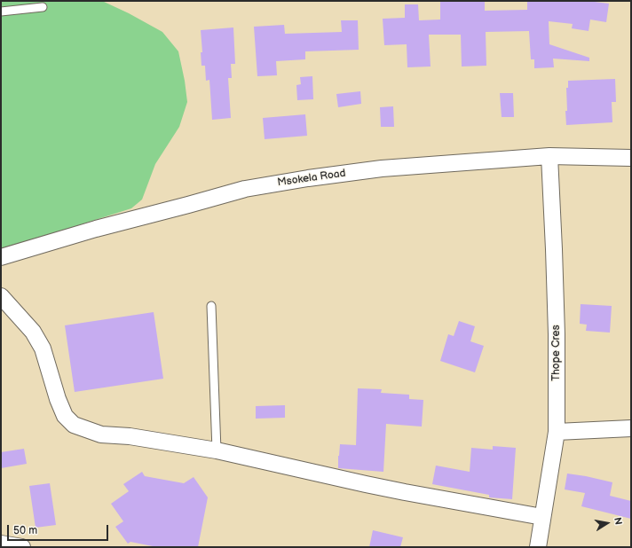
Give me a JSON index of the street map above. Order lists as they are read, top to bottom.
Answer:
{
  "streets": {
    "street": ["Msokela Road", "Thope Cres"]
  },
  "crossings": [
    ["Msokela Road", "Thope Cres"]
  ],
  "scale_bar": "50 m",
  "north": "right"
}
